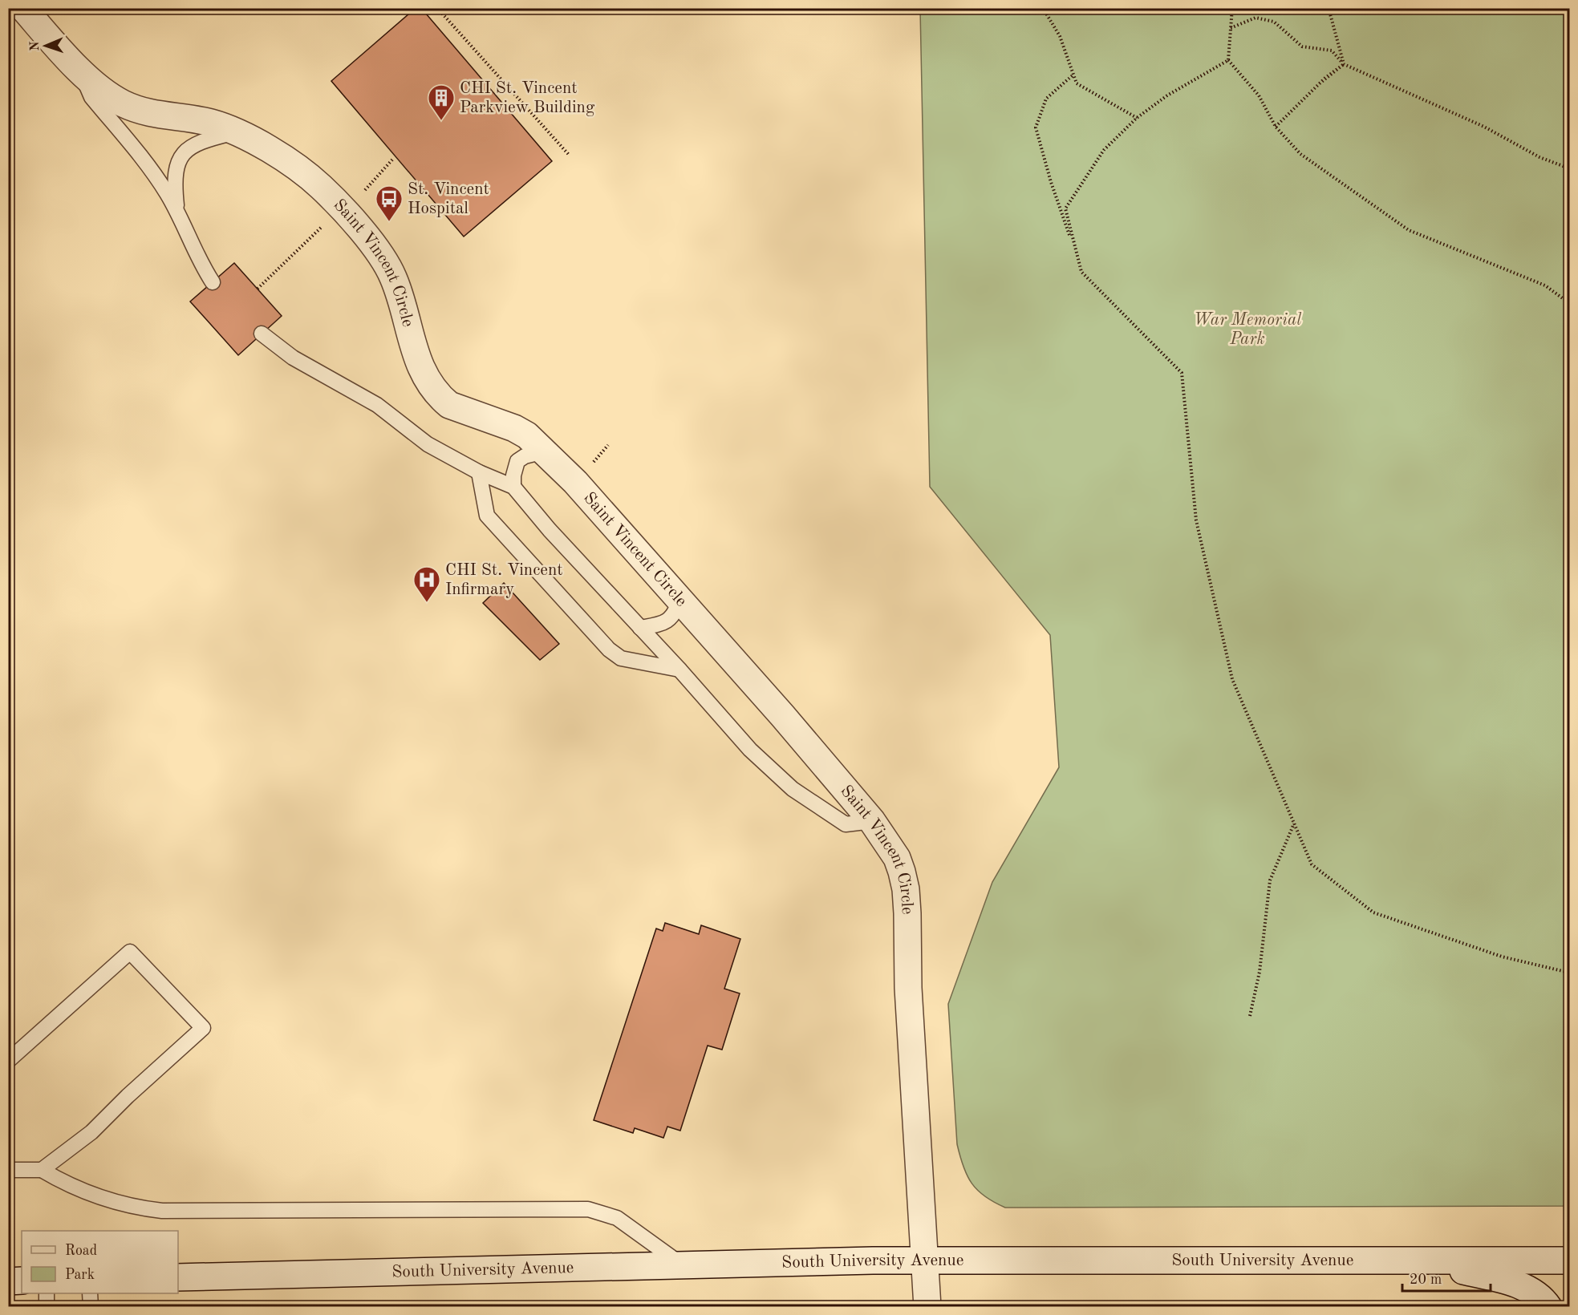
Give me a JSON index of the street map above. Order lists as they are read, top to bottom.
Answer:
{
  "streets": {
    "street": ["Saint Vincent Circle", "South University Avenue"]
  },
  "crossings": [
    ["Saint Vincent Circle", "South University Avenue"]
  ],
  "parks": ["War Memorial Park"],
  "places": {
    "building": ["CHI St. Vincent Parkview Building"],
    "bus stop": ["St. Vincent Hospital"],
    "hospital": ["CHI St. Vincent Infirmary"]
  },
  "legend": ["Road", "Park"],
  "scale_bar": "20 m",
  "north": "left"
}
